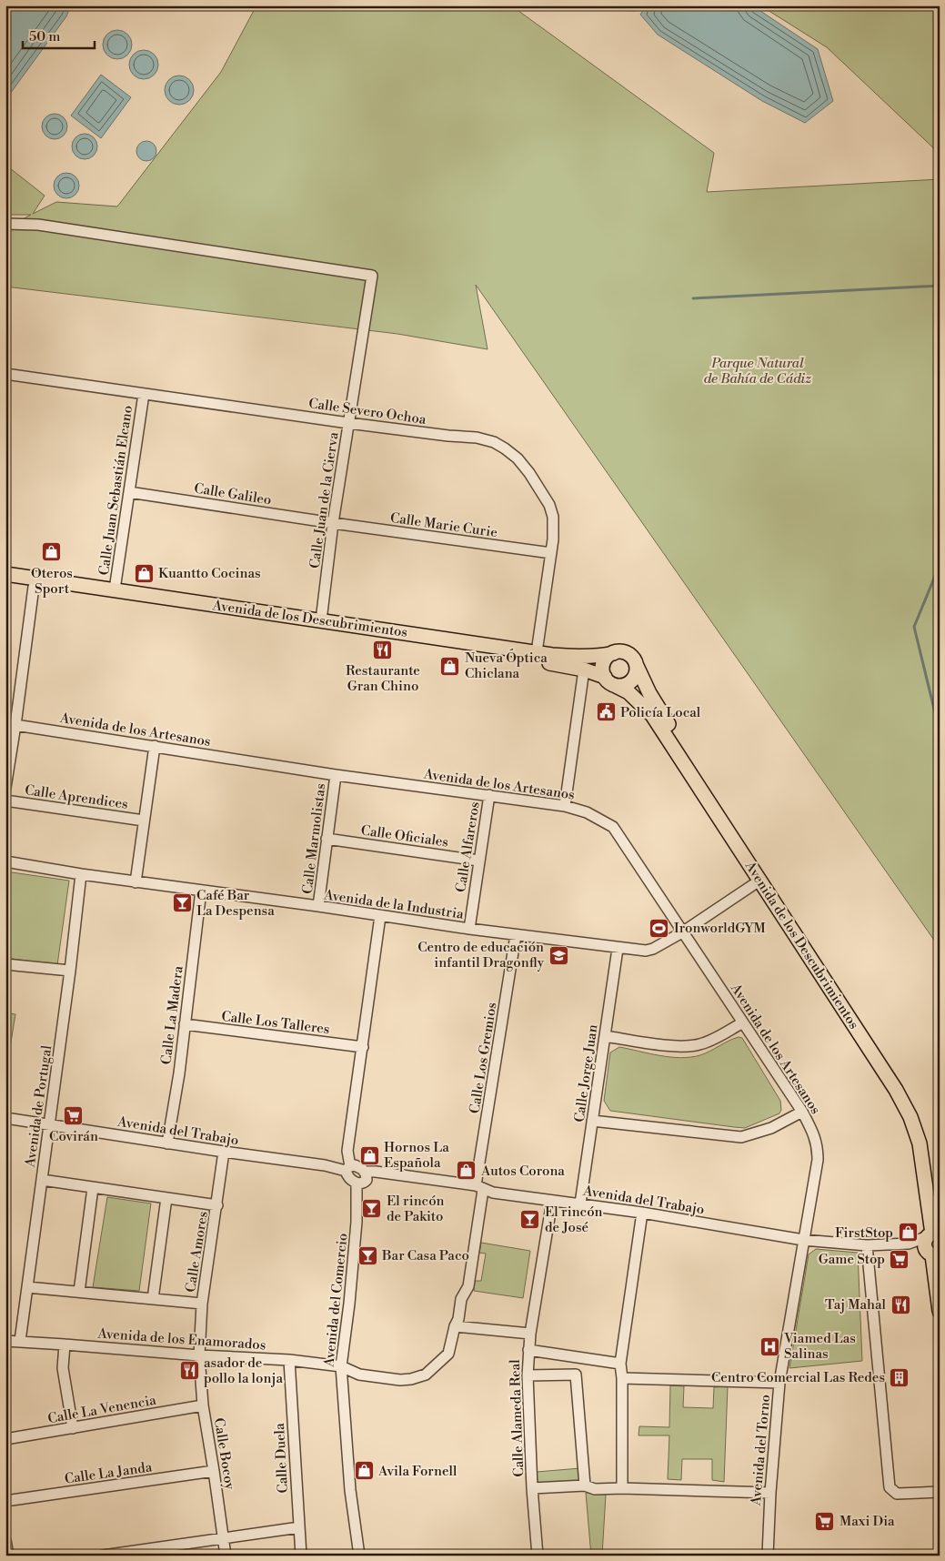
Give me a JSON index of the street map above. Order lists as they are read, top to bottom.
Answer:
{
  "streets": {
    "main road": ["Avenida de los Descubrimientos"],
    "street": [
      "Calle Severo Ochoa",
      "Calle Juan Sebastián Elcano",
      "Calle Galileo",
      "Calle Juan de la Cierva",
      "Calle Marie Curie",
      "Avenida de los Artesanos",
      "Calle Aprendices",
      "Calle Oficiales",
      "Calle Marmolistas",
      "Calle Alfareros",
      "Avenida de la Industria",
      "Calle La Madera",
      "Calle Los Talleres",
      "Calle Los Gremios",
      "Calle Jorge Juan",
      "Avenida de Portugal",
      "Avenida del Trabajo",
      "Calle Amores",
      "Avenida del Comercio",
      "Avenida de los Enamorados",
      "Calle La Venencia",
      "Calle Alameda Real",
      "Avenida del Torno",
      "Calle Bocoy",
      "Calle Duela",
      "Calle La Janda"
    ]
  },
  "crossings": [
    ["Calle Severo Ochoa", "Calle Juan Sebastián Elcano"],
    ["Calle Severo Ochoa", "Calle Juan de la Cierva"],
    ["Calle Severo Ochoa", "Calle Marie Curie"],
    ["Calle Severo Ochoa", "Avenida de los Descubrimientos"],
    ["Calle Juan Sebastián Elcano", "Calle Galileo"],
    ["Calle Juan Sebastián Elcano", "Avenida de los Descubrimientos"],
    ["Calle Galileo", "Calle Juan de la Cierva"],
    ["Calle Galileo", "Calle Marie Curie"],
    ["Calle Juan de la Cierva", "Calle Marie Curie"],
    ["Calle Juan de la Cierva", "Avenida de los Descubrimientos"],
    ["Avenida de los Descubrimientos", "Avenida de la Industria"],
    ["Avenida de los Descubrimientos", "Avenida del Trabajo"],
    ["Avenida de los Artesanos", "Calle Marmolistas"],
    ["Avenida de los Artesanos", "Calle Alfareros"],
    ["Avenida de los Artesanos", "Avenida de la Industria"],
    ["Avenida de los Artesanos", "Avenida del Trabajo"],
    ["Avenida de los Artesanos", "Avenida del Torno"],
    ["Calle Oficiales", "Calle Marmolistas"],
    ["Calle Oficiales", "Calle Alfareros"],
    ["Calle Marmolistas", "Avenida de la Industria"],
    ["Calle Alfareros", "Avenida de la Industria"],
    ["Avenida de la Industria", "Calle La Madera"],
    ["Avenida de la Industria", "Calle Los Gremios"],
    ["Avenida de la Industria", "Calle Jorge Juan"],
    ["Avenida de la Industria", "Avenida de Portugal"],
    ["Calle La Madera", "Calle Los Talleres"],
    ["Calle La Madera", "Avenida del Trabajo"],
    ["Calle Los Gremios", "Avenida del Trabajo"],
    ["Calle Los Gremios", "Avenida de los Enamorados"],
    ["Calle Jorge Juan", "Avenida del Trabajo"],
    ["Avenida de Portugal", "Avenida del Trabajo"],
    ["Avenida de Portugal", "Avenida de los Enamorados"],
    ["Avenida del Trabajo", "Calle Amores"],
    ["Avenida del Trabajo", "Avenida del Comercio"],
    ["Avenida del Trabajo", "Calle Alameda Real"],
    ["Avenida del Trabajo", "Avenida del Torno"],
    ["Calle Amores", "Avenida de los Enamorados"],
    ["Calle Amores", "Calle Bocoy"],
    ["Avenida del Comercio", "Avenida de los Enamorados"],
    ["Avenida de los Enamorados", "Calle Bocoy"],
    ["Avenida de los Enamorados", "Calle Duela"],
    ["Calle La Venencia", "Calle Bocoy"],
    ["Calle Bocoy", "Calle La Janda"]
  ],
  "parks": ["Parque Natural de Bahía de Cádiz"],
  "places": {
    "shop": [
      "Oteros Sport",
      "Kuantto Cocinas",
      "Nueva Óptica Chiclana",
      "Hornos La Española",
      "Autos Corona",
      "FirstStop",
      "Avila Fornell"
    ],
    "restaurant": ["Restaurante Gran Chino", "Taj Mahal", "asador de pollo la lonja"],
    "public building": ["Policía Local"],
    "bar": [
      "Café Bar La Despensa",
      "El rincón de Pakito",
      "El rincón de José",
      "Bar Casa Paco"
    ],
    "sports": ["IronworldGYM"],
    "school or university": ["Centro de educación infantil Dragonfly"],
    "supermarket": ["Covirán", "Game Stop", "Maxi Dia"],
    "hospital": ["Viamed Las Salinas"],
    "building": ["Centro Comercial Las Redes"]
  },
  "scale_bar": "50 m"
}
